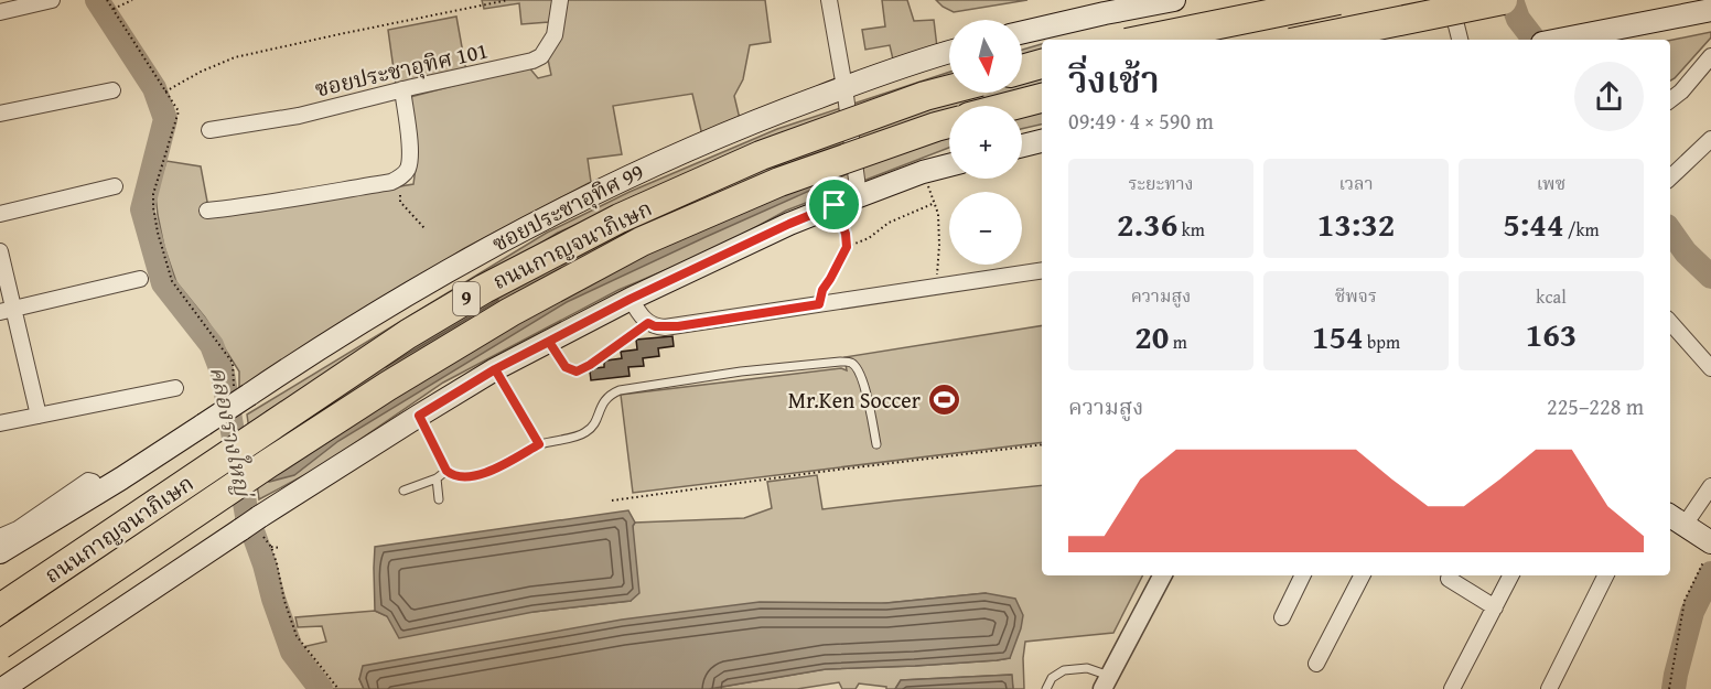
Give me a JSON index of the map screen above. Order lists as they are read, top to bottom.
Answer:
{
  "streets": {
    "highway": ["ถนนกาญจนาภิเษก", "9"],
    "main road": ["ซอยประชาอุทิศ 99"],
    "street": ["ซอยประชาอุทิศ 101"]
  },
  "water": ["คลองรางใหญ่"],
  "places": {
    "sports": ["Mr.Ken Soccer"]
  },
  "north": "bottom",
  "page": {
    "map_buttons": ["+", "−"],
    "heading": ["วิ่งเช้า", "09:49 · 4 × 590 m"],
    "stats": [
      ["ระยะทาง", "2.36 km"],
      ["เวลา", "13:32"],
      ["เพซ", "5:44 /km"],
      ["ความสูง", "20 m"],
      ["ชีพจร", "154 bpm"],
      ["kcal", "163"]
    ],
    "chart": ["ความสูง", "225–228 m"]
  }
}
